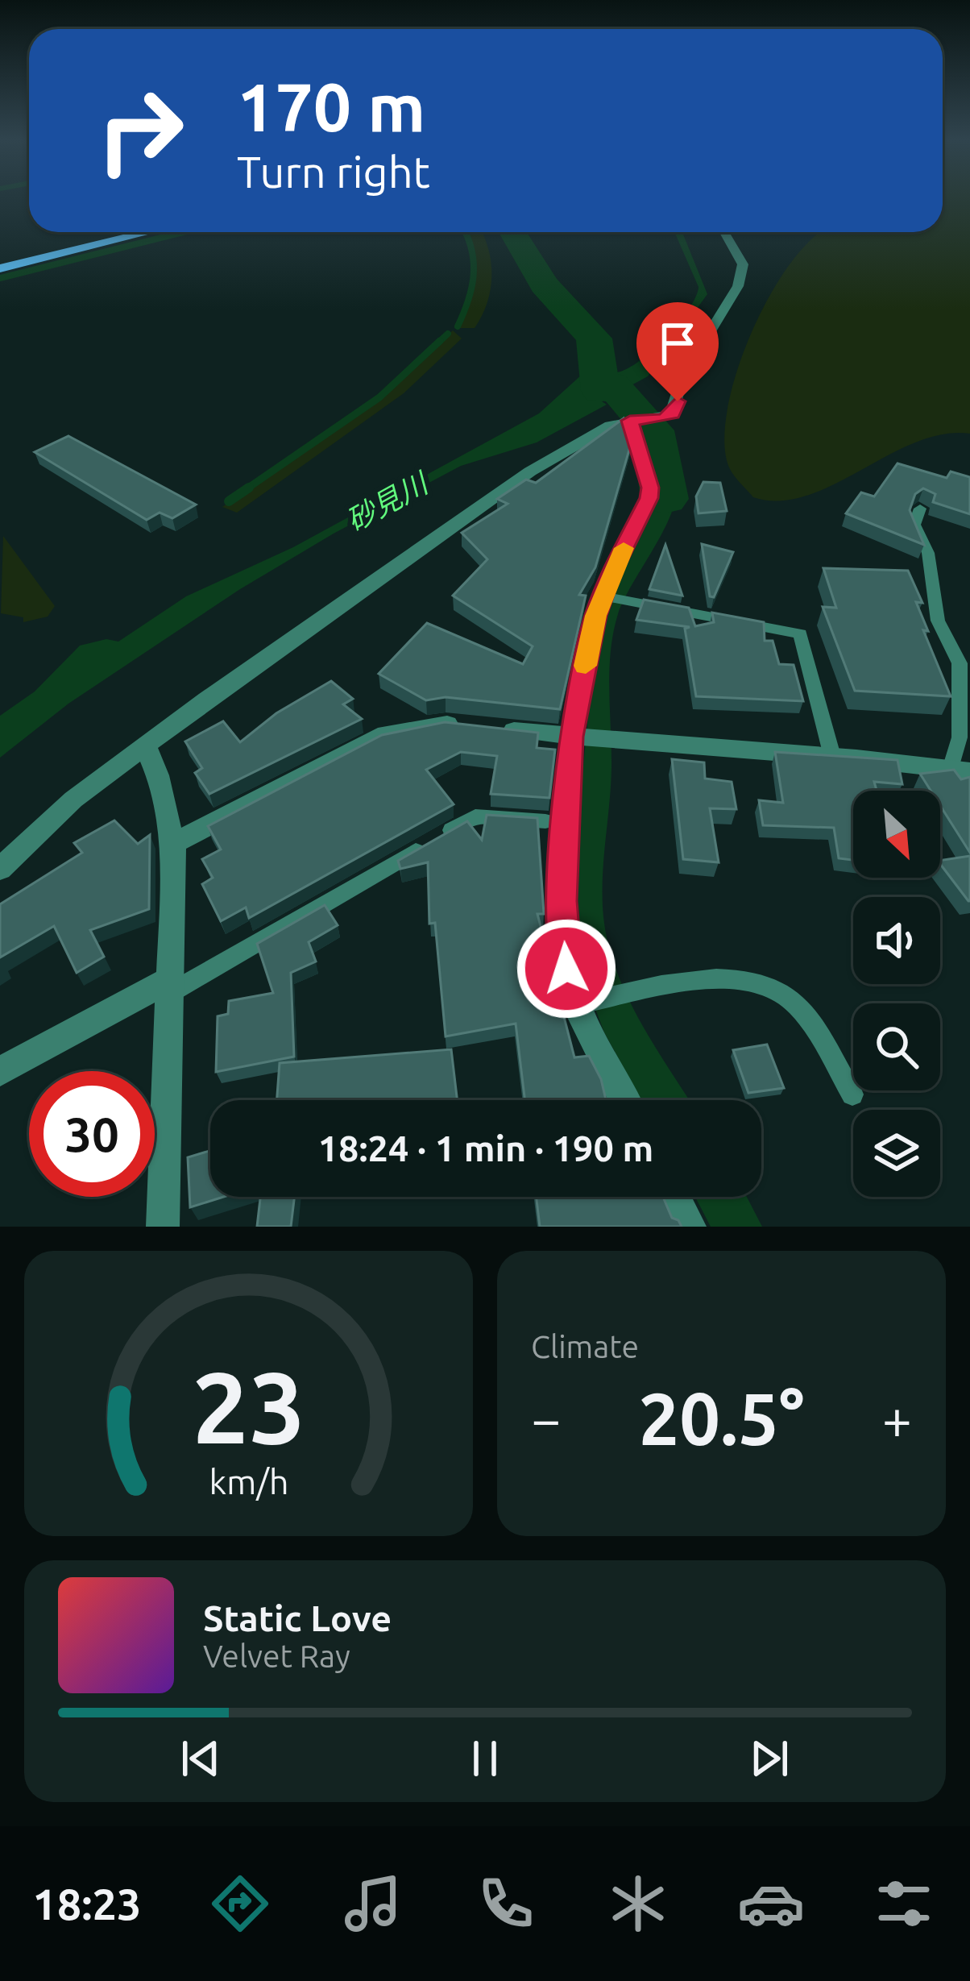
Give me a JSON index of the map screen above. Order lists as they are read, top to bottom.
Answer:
{
  "water": ["砂見川"],
  "north": "bottom right",
  "page": {
    "turn": ["170 m", "Turn right"],
    "limit": "30",
    "trip": "18:24 · 1 min · 190 m",
    "tile": "Climate",
    "heat": ["−", "20.5°", "+"],
    "song": ["Static Love", "Velvet Ray"],
    "tabs": "18:23",
    "gauge": ["23", "km/h"]
  }
}
